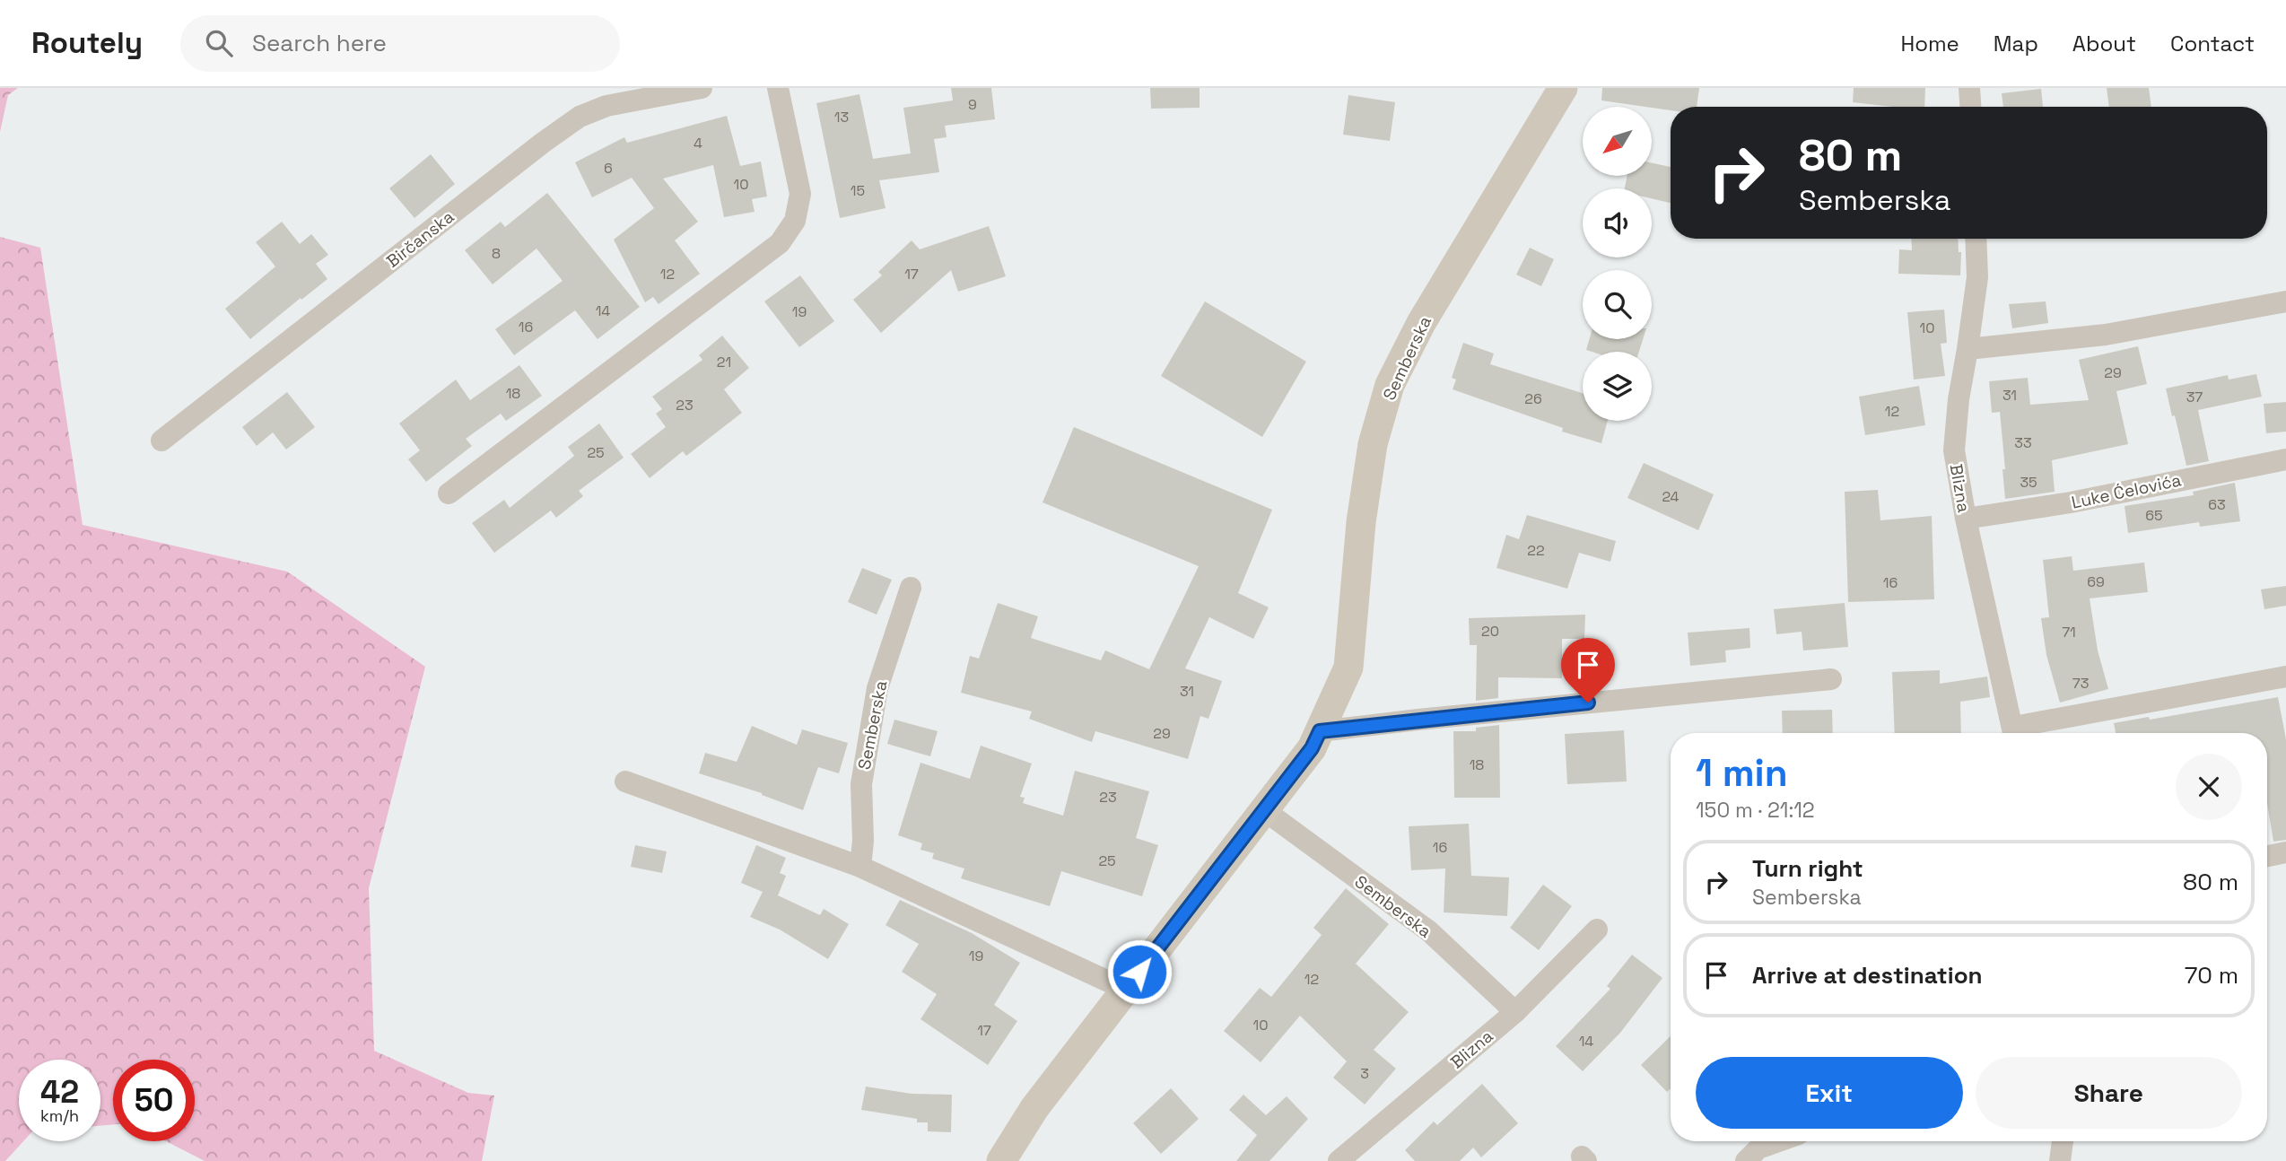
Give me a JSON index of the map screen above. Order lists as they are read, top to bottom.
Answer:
{
  "streets": {
    "main road": ["Semberska"],
    "street": ["Birčanska", "Blizna", "Luke Ćelovića"]
  },
  "crossings": [
    ["Semberska", "Blizna"],
    ["Blizna", "Luke Ćelovića"]
  ],
  "house_numbers": [
    "9",
    "13",
    "4",
    "6",
    "10",
    "15",
    "8",
    "12",
    "17",
    "14",
    "19",
    "16",
    "10",
    "21",
    "29",
    "18",
    "31",
    "37",
    "26",
    "23",
    "12",
    "33",
    "25",
    "35",
    "24",
    "63",
    "65",
    "22",
    "69",
    "16",
    "20",
    "71",
    "73",
    "31",
    "29",
    "18",
    "23",
    "16",
    "25",
    "19",
    "12",
    "10",
    "17",
    "14",
    "3"
  ],
  "north": "bottom left",
  "page": {
    "header": "Routely",
    "search": "Search here",
    "nav": [
      "Home",
      "Map",
      "About",
      "Contact"
    ],
    "turn": ["80 m", "Semberska"],
    "heading": ["1 min", "150 m · 21:12"],
    "list": [
      {
        "name": "Turn right",
        "note": "Semberska",
        "value": "80 m"
      },
      {
        "name": "Arrive at destination",
        "value": "70 m"
      }
    ],
    "buttons": ["Exit", "Share"],
    "speed": "42 km/h",
    "limit": "50"
  }
}
